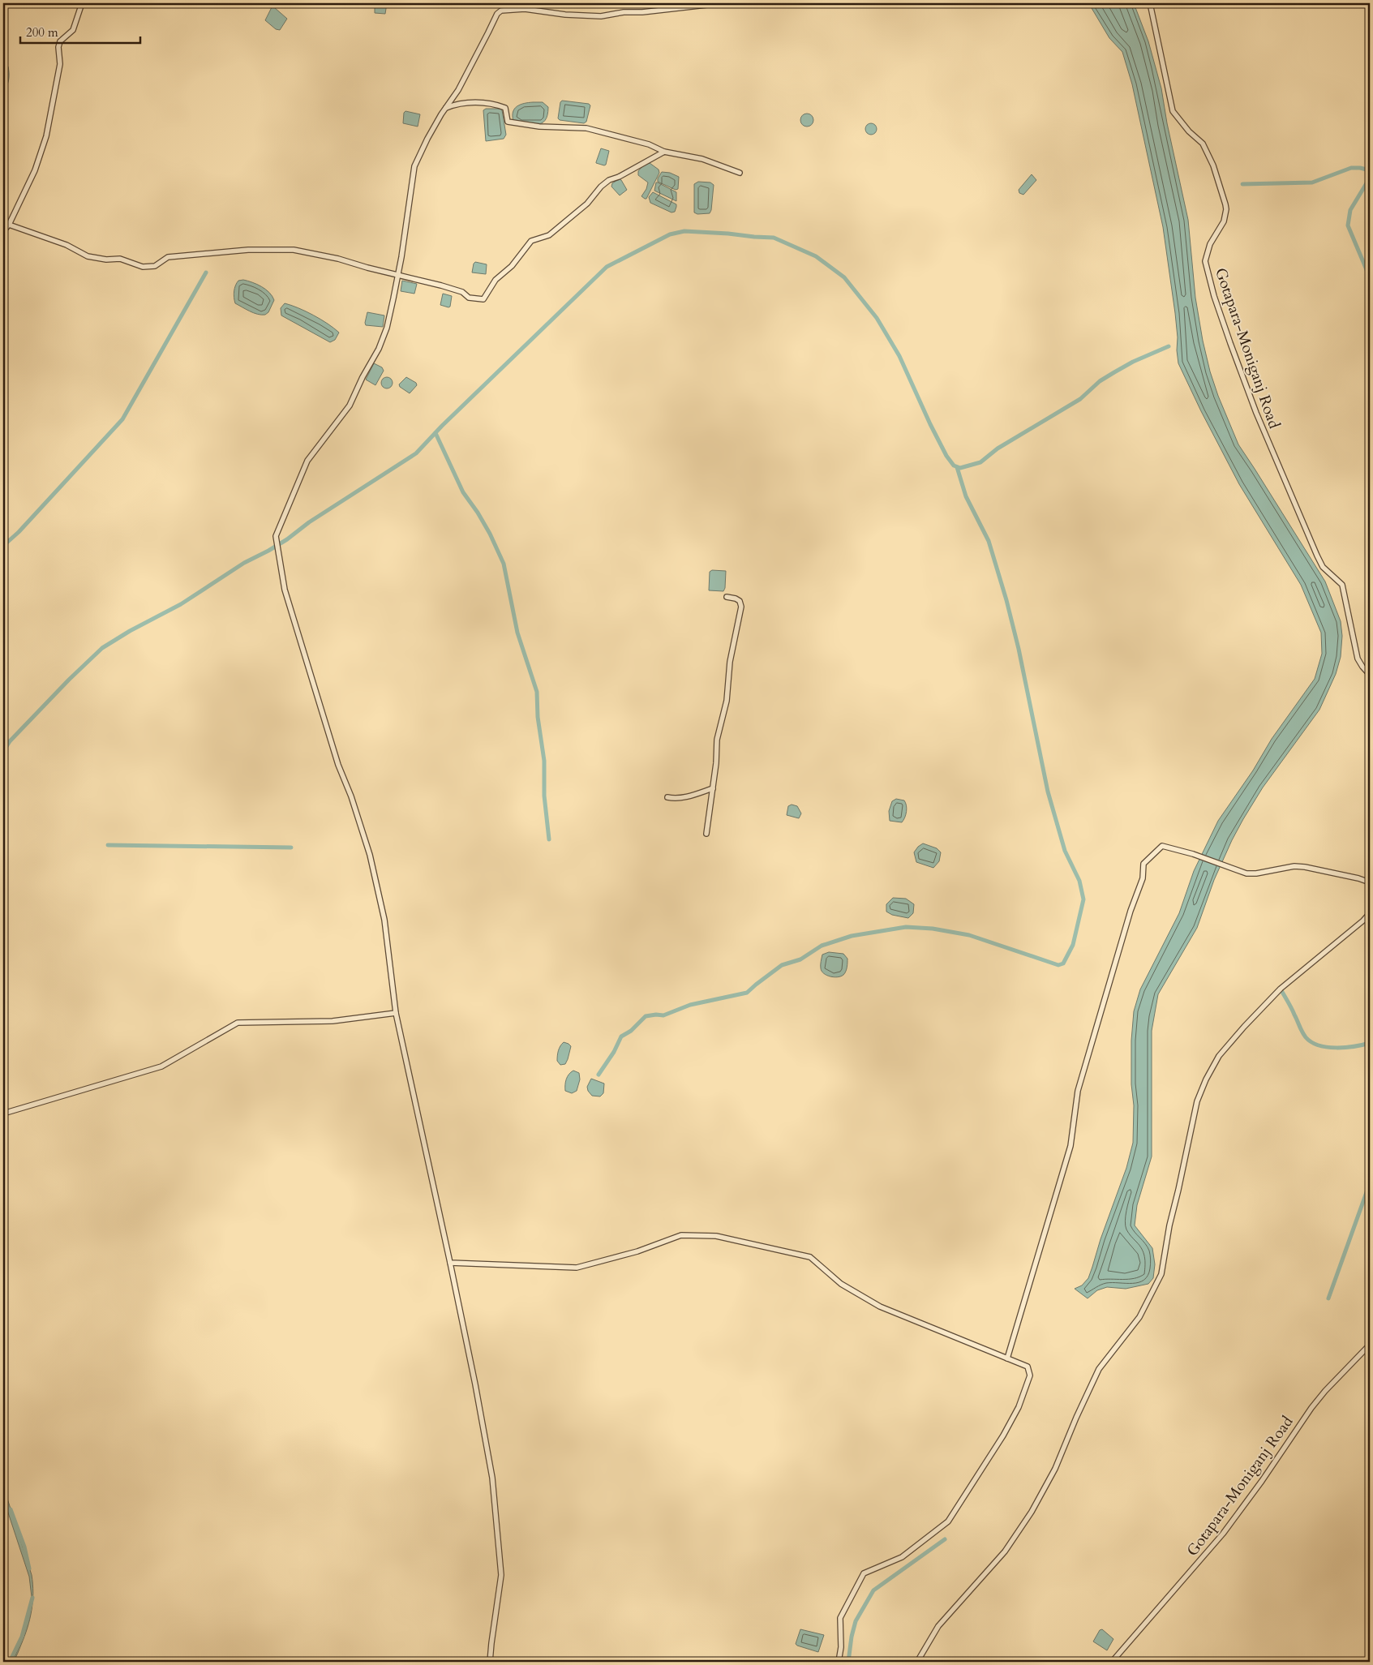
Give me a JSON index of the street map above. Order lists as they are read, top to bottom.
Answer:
{
  "streets": {
    "street": ["Gotapara-Moniganj Road"]
  },
  "scale_bar": "200 m"
}
